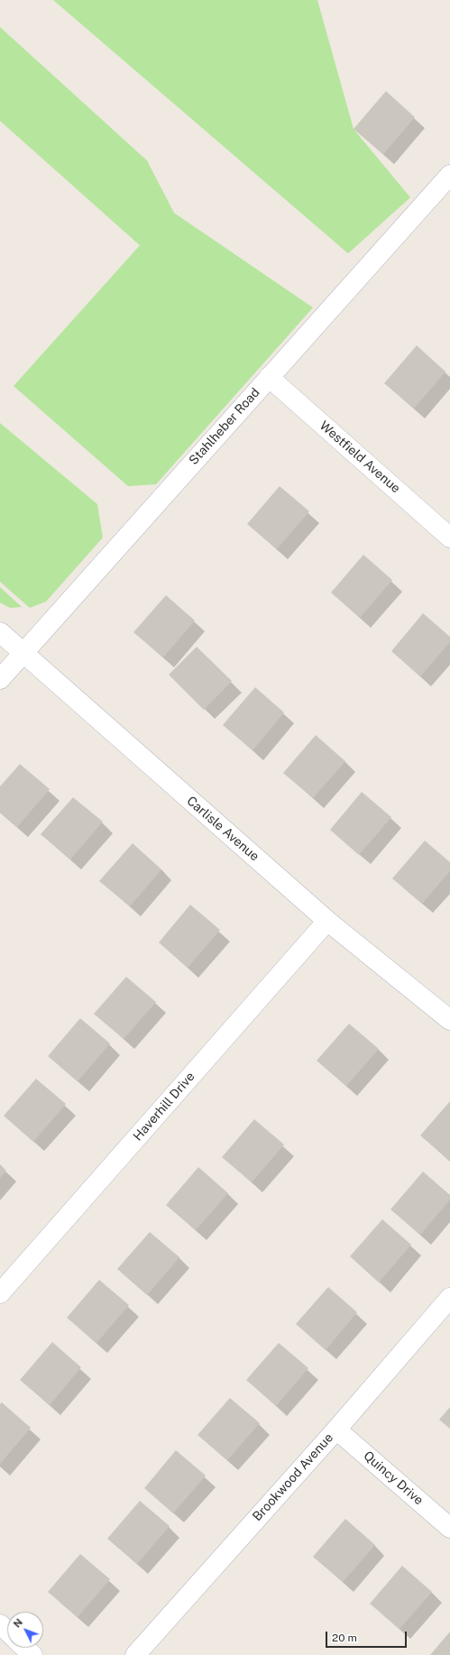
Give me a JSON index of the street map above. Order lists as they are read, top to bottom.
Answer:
{
  "streets": {
    "street": [
      "Stahlheber Road",
      "Westfield Avenue",
      "Carlisle Avenue",
      "Haverhill Drive",
      "Brookwood Avenue",
      "Quincy Drive"
    ]
  },
  "crossings": [
    ["Stahlheber Road", "Westfield Avenue"],
    ["Stahlheber Road", "Carlisle Avenue"],
    ["Carlisle Avenue", "Haverhill Drive"],
    ["Brookwood Avenue", "Quincy Drive"]
  ],
  "scale_bar": "20 m",
  "north": "top left"
}
